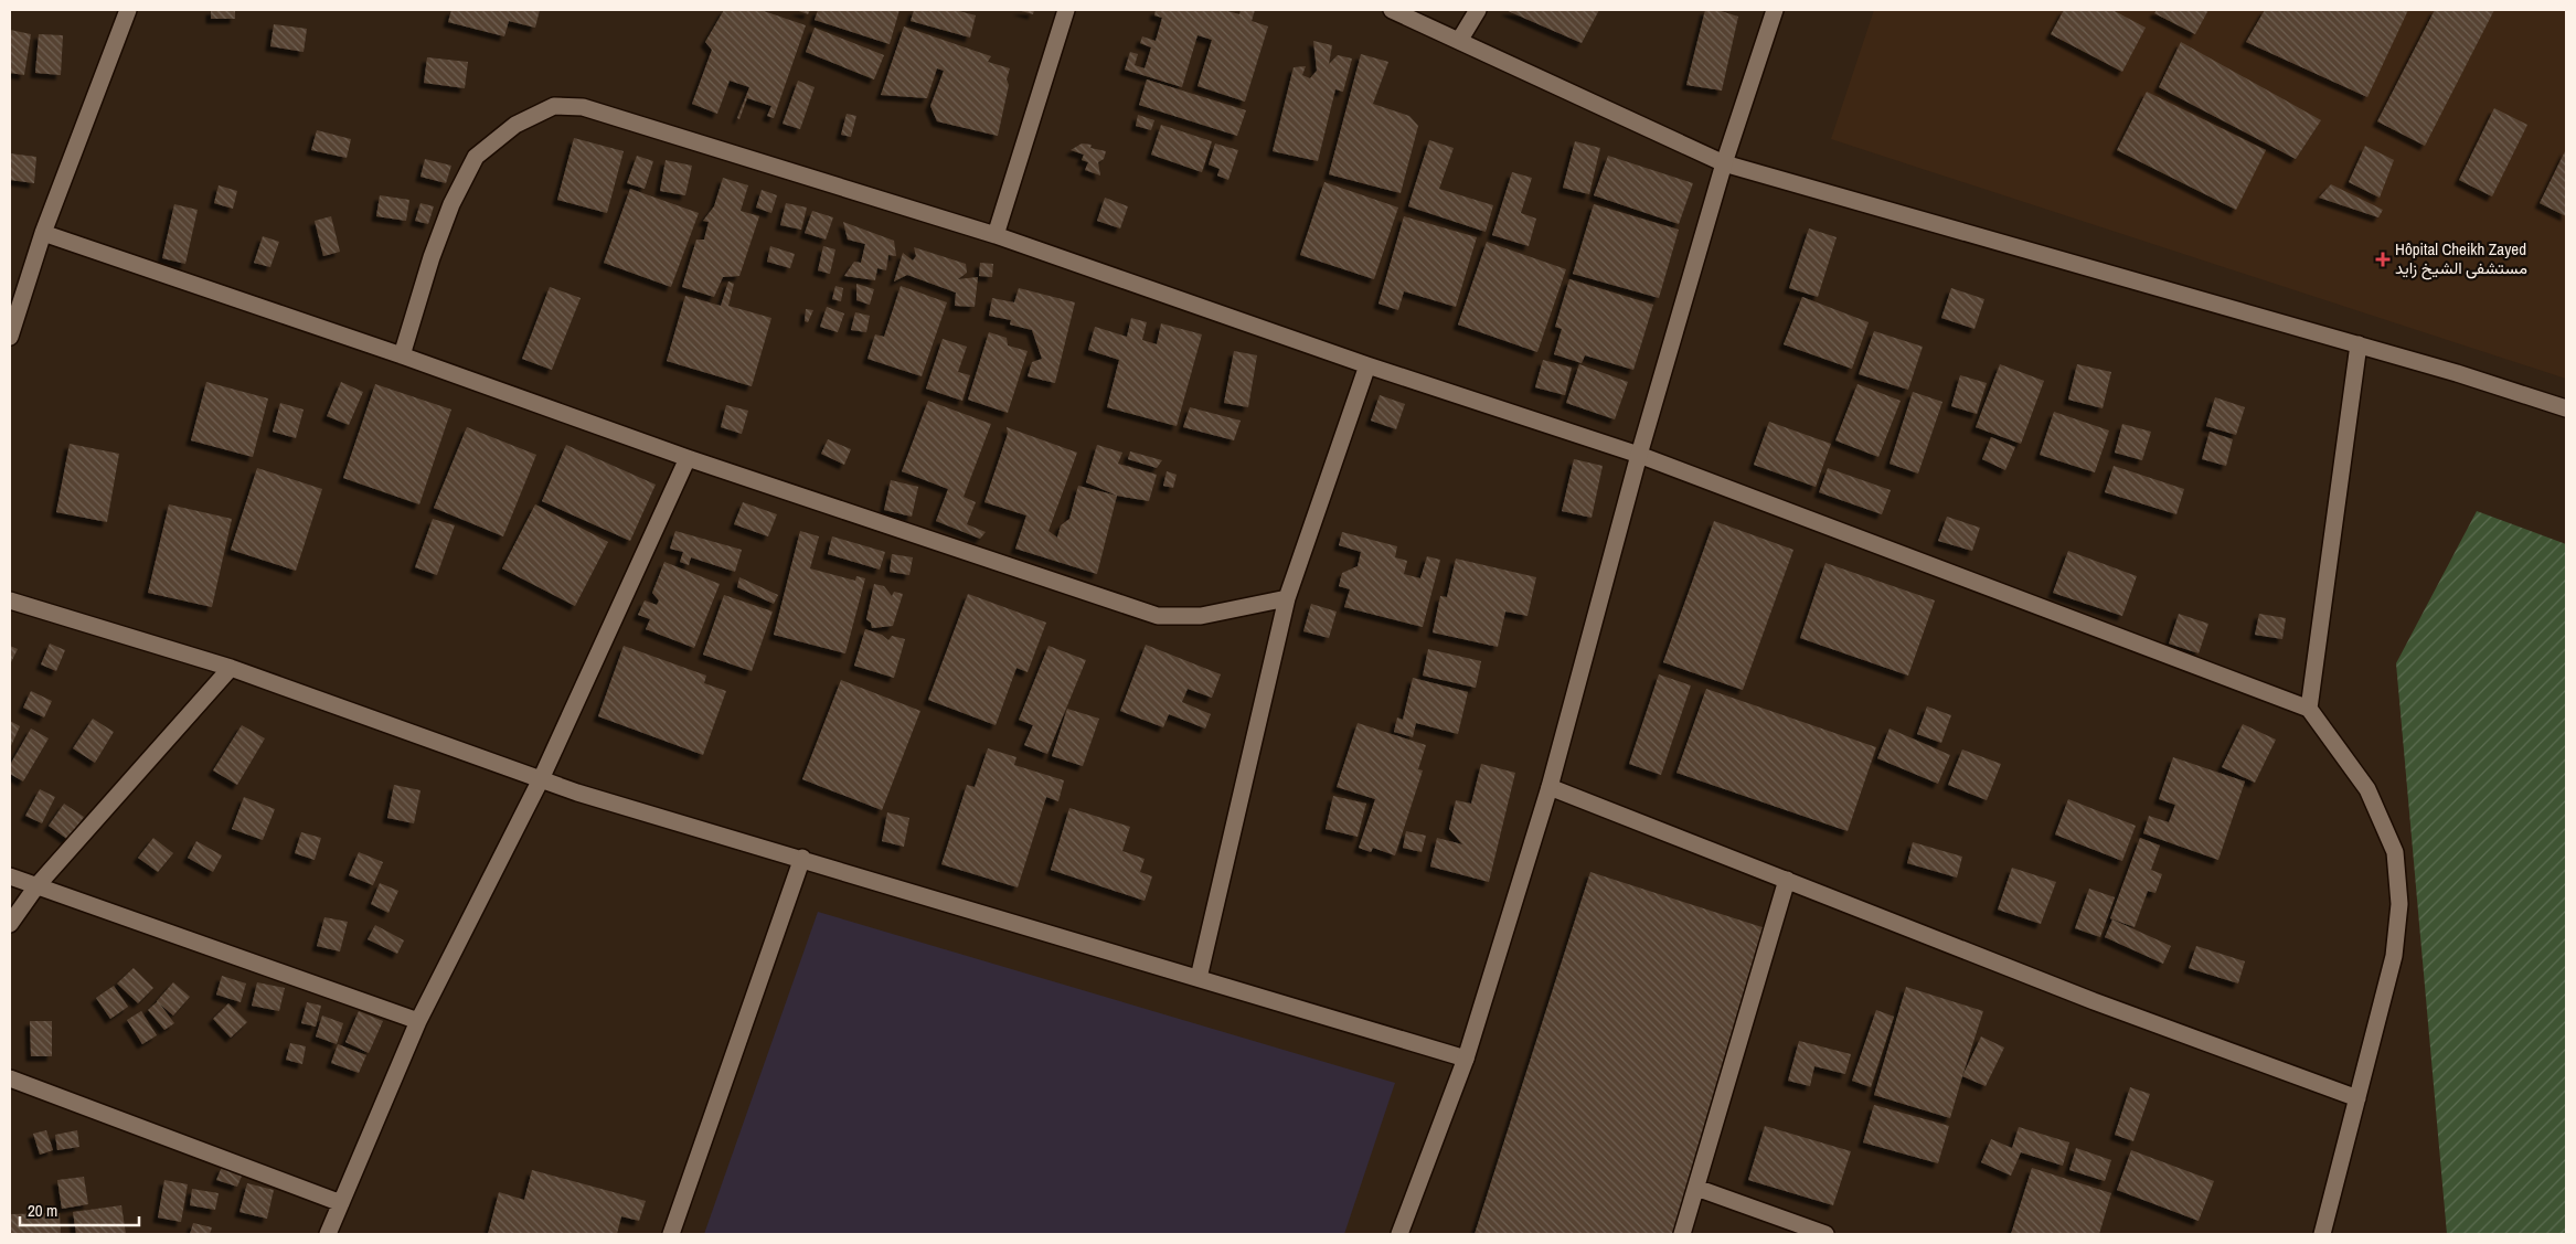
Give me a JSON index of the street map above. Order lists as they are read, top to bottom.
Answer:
{
  "places": {
    "health": ["Hôpital Cheikh Zayed مستشفى الشيخ زايد"]
  },
  "scale_bar": "20 m"
}
